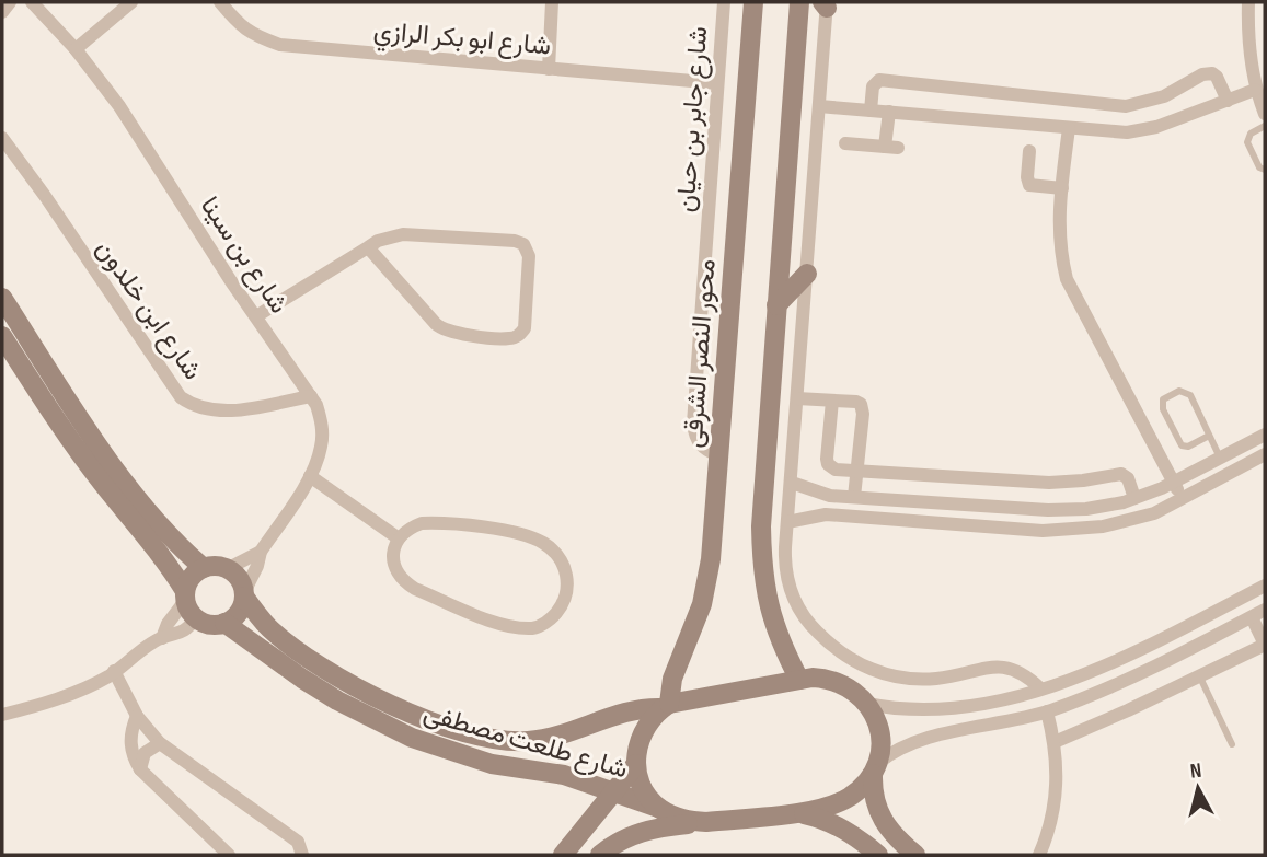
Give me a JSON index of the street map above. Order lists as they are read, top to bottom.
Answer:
{
  "streets": {
    "street": [
      "شارع ابو بكر الرازي",
      "شارع جابر بن حيان",
      "شارع بن سينا",
      "شارع ابن خلدون",
      "محور النصر الشرقى",
      "شارع طلعت مصطفى"
    ]
  },
  "crossings": [
    ["شارع ابو بكر الرازي", "شارع جابر بن حيان"],
    ["شارع جابر بن حيان", "محور النصر الشرقى"],
    ["شارع بن سينا", "شارع ابن خلدون"],
    ["شارع بن سينا", "شارع طلعت مصطفى"],
    ["محور النصر الشرقى", "شارع طلعت مصطفى"]
  ],
  "north": "top"
}
